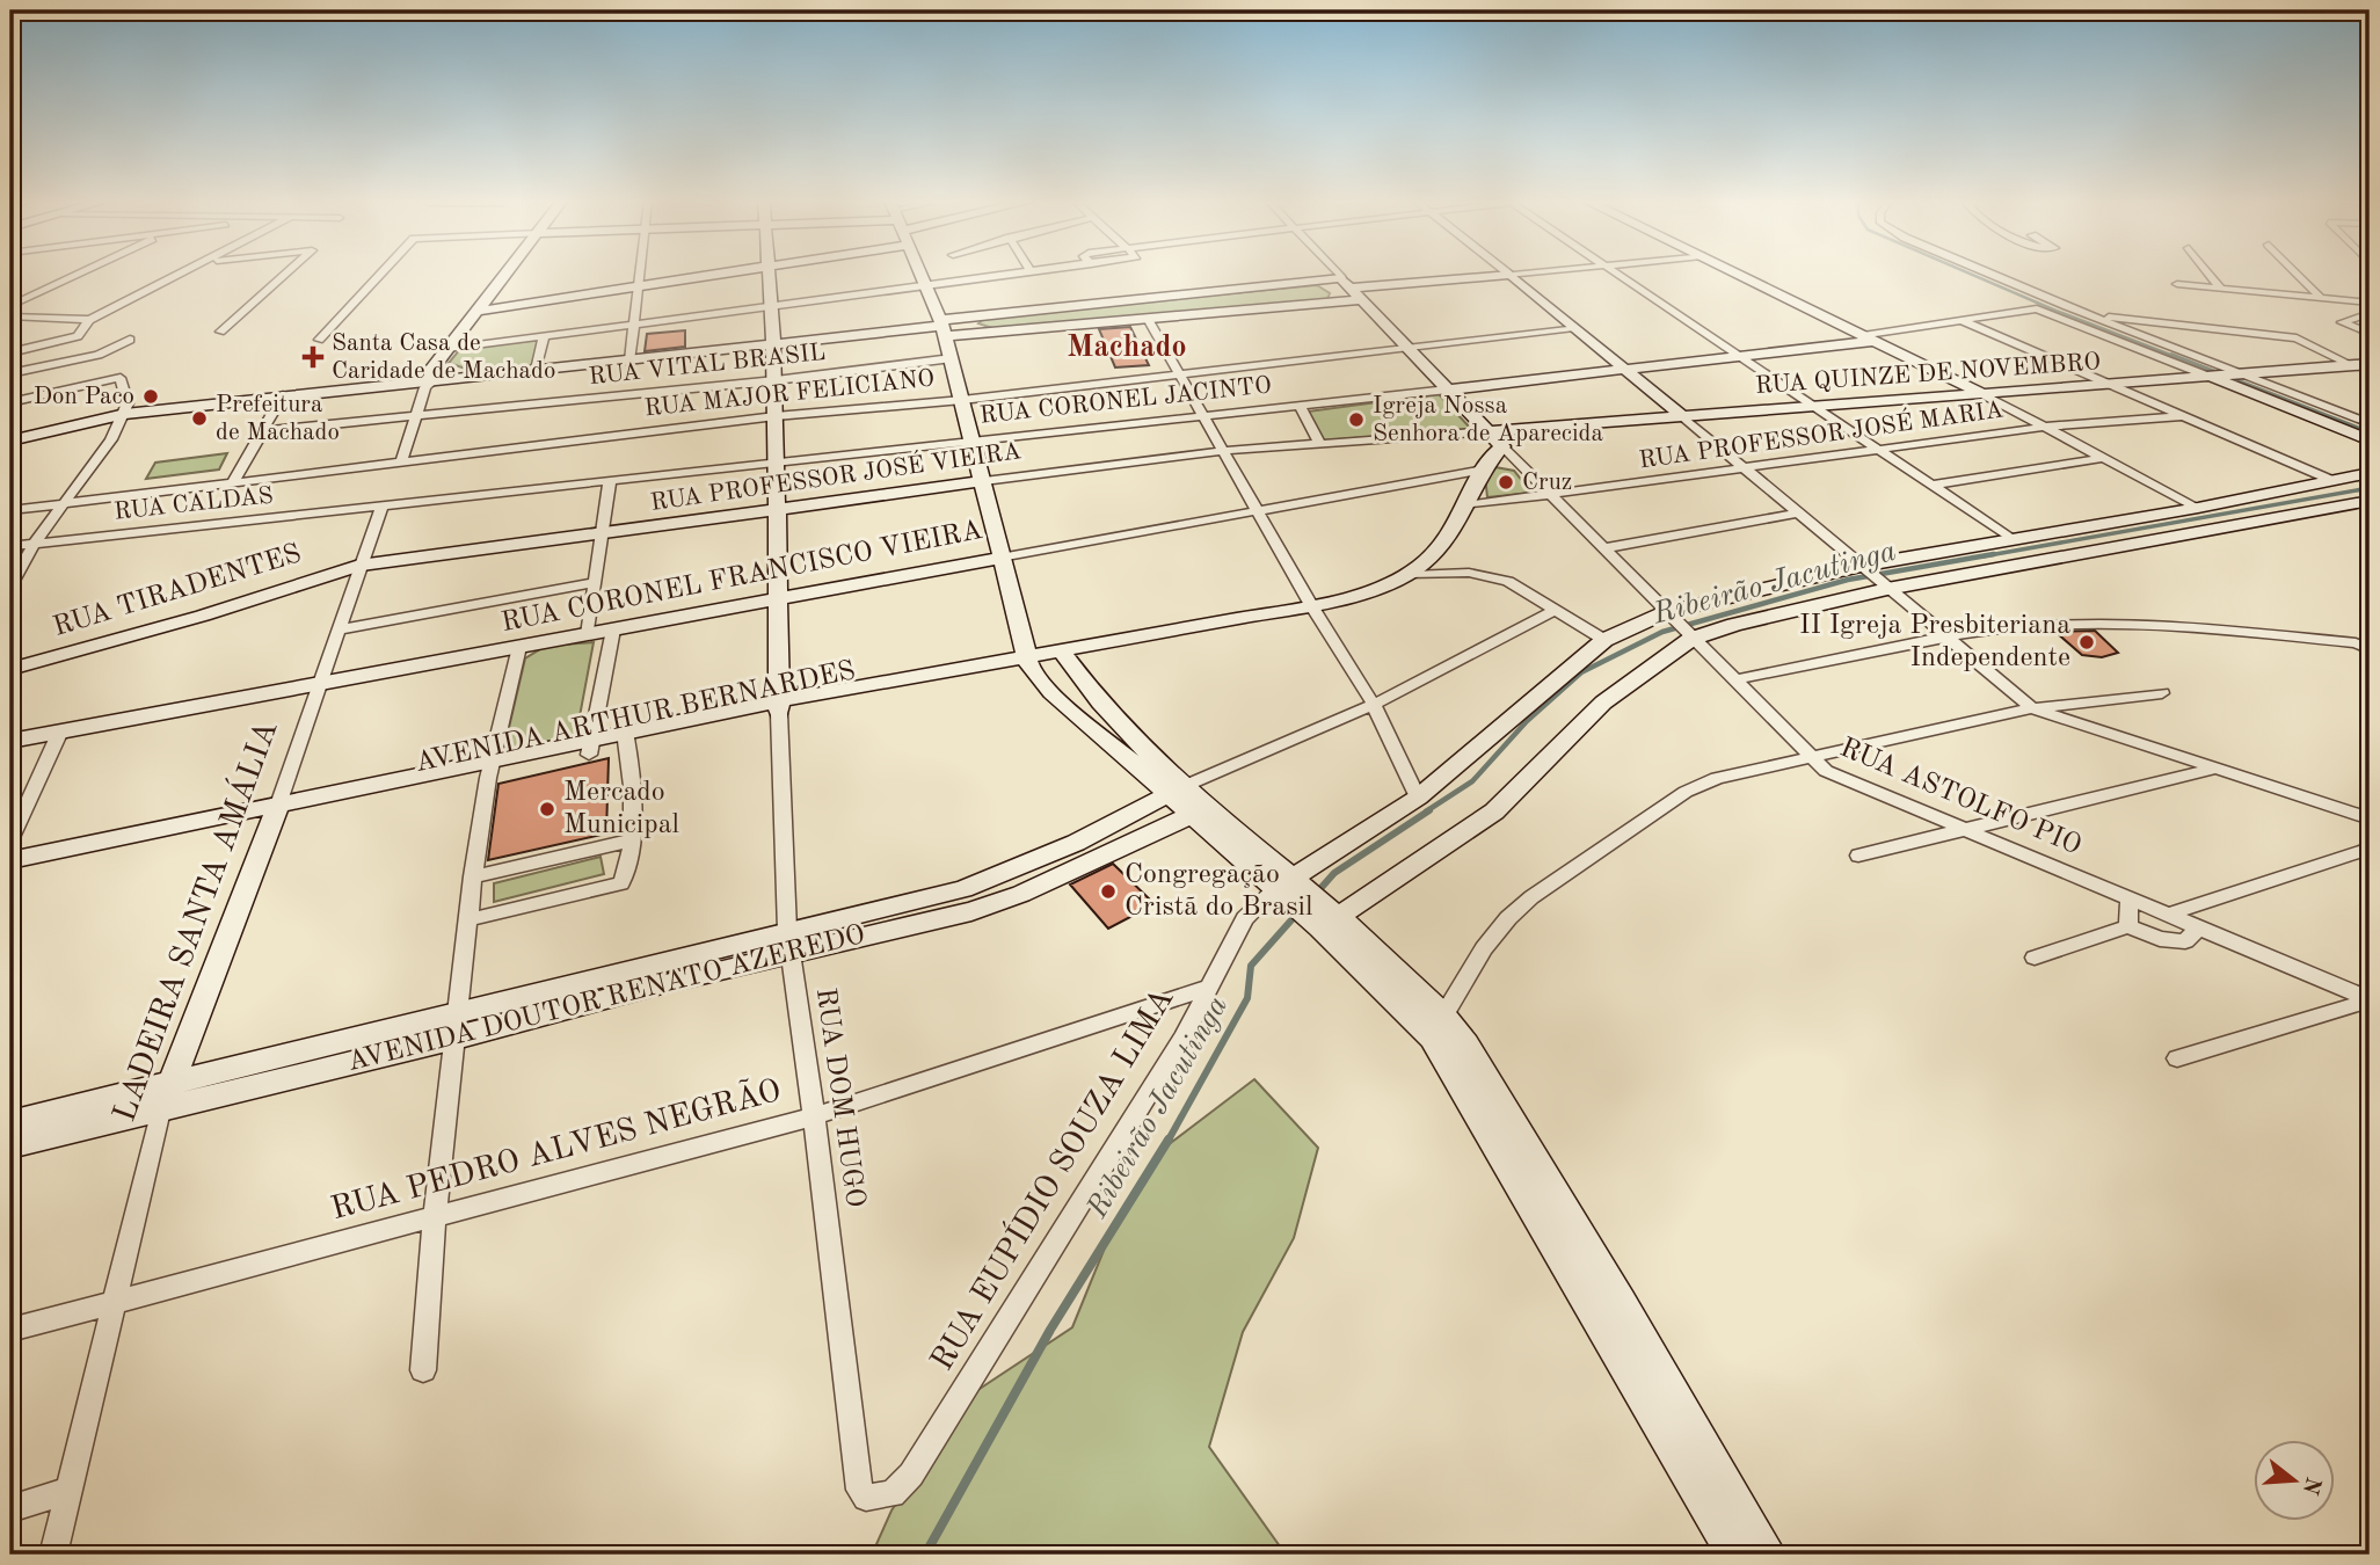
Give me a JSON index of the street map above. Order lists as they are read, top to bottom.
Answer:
{
  "streets": {
    "street": [
      "RUA VITAL BRASIL",
      "RUA QUINZE DE NOVEMBRO",
      "RUA MAJOR FELICIANO",
      "RUA CORONEL JACINTO",
      "RUA PROFESSOR JOSÉ MARIA",
      "RUA PROFESSOR JOSÉ VIEIRA",
      "RUA CALDAS",
      "RUA CORONEL FRANCISCO VIEIRA",
      "RUA TIRADENTES",
      "AVENIDA ARTHUR BERNARDES",
      "RUA ASTOLFO PIO",
      "LADEIRA SANTA AMÁLIA",
      "AVENIDA DOUTOR RENATO AZEREDO",
      "RUA DOM HUGO",
      "RUA PEDRO ALVES NEGRÃO",
      "RUA EUPÍDIO SOUZA LIMA"
    ]
  },
  "crossings": [
    ["RUA VITAL BRASIL", "RUA DOM HUGO"],
    ["RUA QUINZE DE NOVEMBRO", "RUA CORONEL JACINTO"],
    ["RUA QUINZE DE NOVEMBRO", "RUA PROFESSOR JOSÉ VIEIRA"],
    ["RUA QUINZE DE NOVEMBRO", "RUA ASTOLFO PIO"],
    ["RUA MAJOR FELICIANO", "RUA ASTOLFO PIO"],
    ["RUA MAJOR FELICIANO", "RUA DOM HUGO"],
    ["RUA CORONEL JACINTO", "RUA CALDAS"],
    ["RUA CORONEL JACINTO", "RUA ASTOLFO PIO"],
    ["RUA CORONEL JACINTO", "LADEIRA SANTA AMÁLIA"],
    ["RUA CORONEL JACINTO", "RUA DOM HUGO"],
    ["RUA PROFESSOR JOSÉ MARIA", "AVENIDA ARTHUR BERNARDES"],
    ["RUA PROFESSOR JOSÉ MARIA", "RUA ASTOLFO PIO"],
    ["RUA PROFESSOR JOSÉ VIEIRA", "RUA TIRADENTES"],
    ["RUA PROFESSOR JOSÉ VIEIRA", "RUA ASTOLFO PIO"],
    ["RUA PROFESSOR JOSÉ VIEIRA", "LADEIRA SANTA AMÁLIA"],
    ["RUA PROFESSOR JOSÉ VIEIRA", "RUA DOM HUGO"],
    ["RUA CALDAS", "LADEIRA SANTA AMÁLIA"],
    ["RUA CORONEL FRANCISCO VIEIRA", "AVENIDA ARTHUR BERNARDES"],
    ["RUA CORONEL FRANCISCO VIEIRA", "LADEIRA SANTA AMÁLIA"],
    ["RUA CORONEL FRANCISCO VIEIRA", "RUA DOM HUGO"],
    ["RUA TIRADENTES", "LADEIRA SANTA AMÁLIA"],
    ["AVENIDA ARTHUR BERNARDES", "RUA ASTOLFO PIO"],
    ["AVENIDA ARTHUR BERNARDES", "LADEIRA SANTA AMÁLIA"],
    ["AVENIDA ARTHUR BERNARDES", "RUA DOM HUGO"],
    ["LADEIRA SANTA AMÁLIA", "AVENIDA DOUTOR RENATO AZEREDO"],
    ["LADEIRA SANTA AMÁLIA", "RUA PEDRO ALVES NEGRÃO"],
    ["AVENIDA DOUTOR RENATO AZEREDO", "RUA DOM HUGO"],
    ["RUA DOM HUGO", "RUA PEDRO ALVES NEGRÃO"],
    ["RUA DOM HUGO", "RUA EUPÍDIO SOUZA LIMA"],
    ["RUA PEDRO ALVES NEGRÃO", "RUA EUPÍDIO SOUZA LIMA"]
  ],
  "districts": ["Machado"],
  "water": ["Ribeirão Jacutinga"],
  "places": {
    "health": ["Santa Casa de Caridade de Machado"],
    "other": [
      "Don Paco",
      "Prefeitura de Machado",
      "Igreja Nossa Senhora de Aparecida",
      "Cruz",
      "II Igreja Presbiteriana Independente",
      "Mercado Municipal",
      "Congregação Cristã do Brasil"
    ]
  },
  "north": "right"
}
